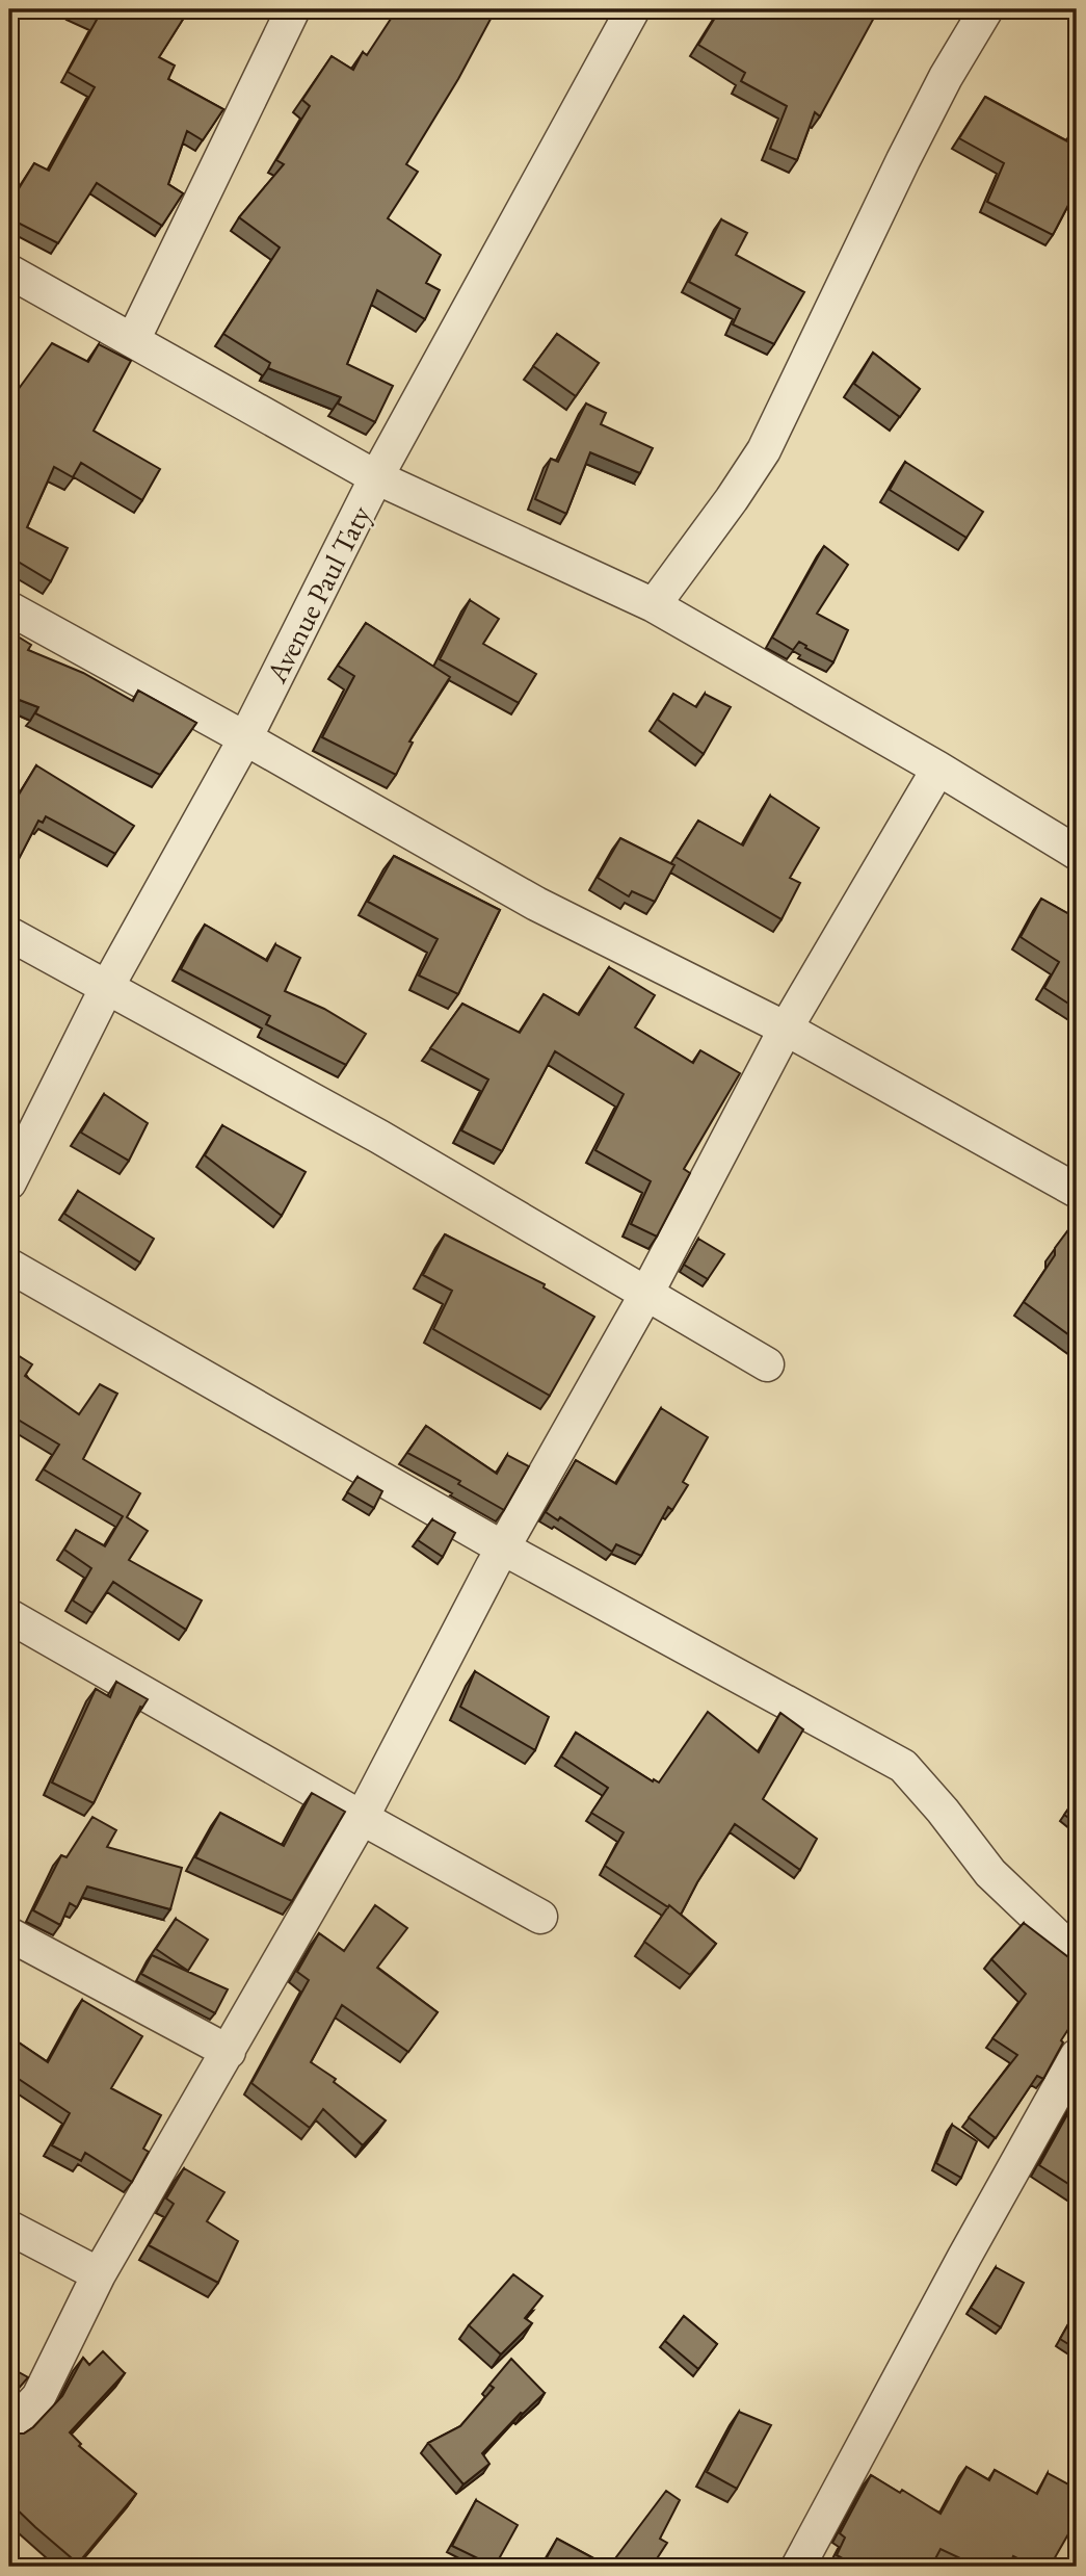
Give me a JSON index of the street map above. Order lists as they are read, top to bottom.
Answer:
{
  "streets": {
    "street": ["Avenue Paul Taty"]
  }
}
